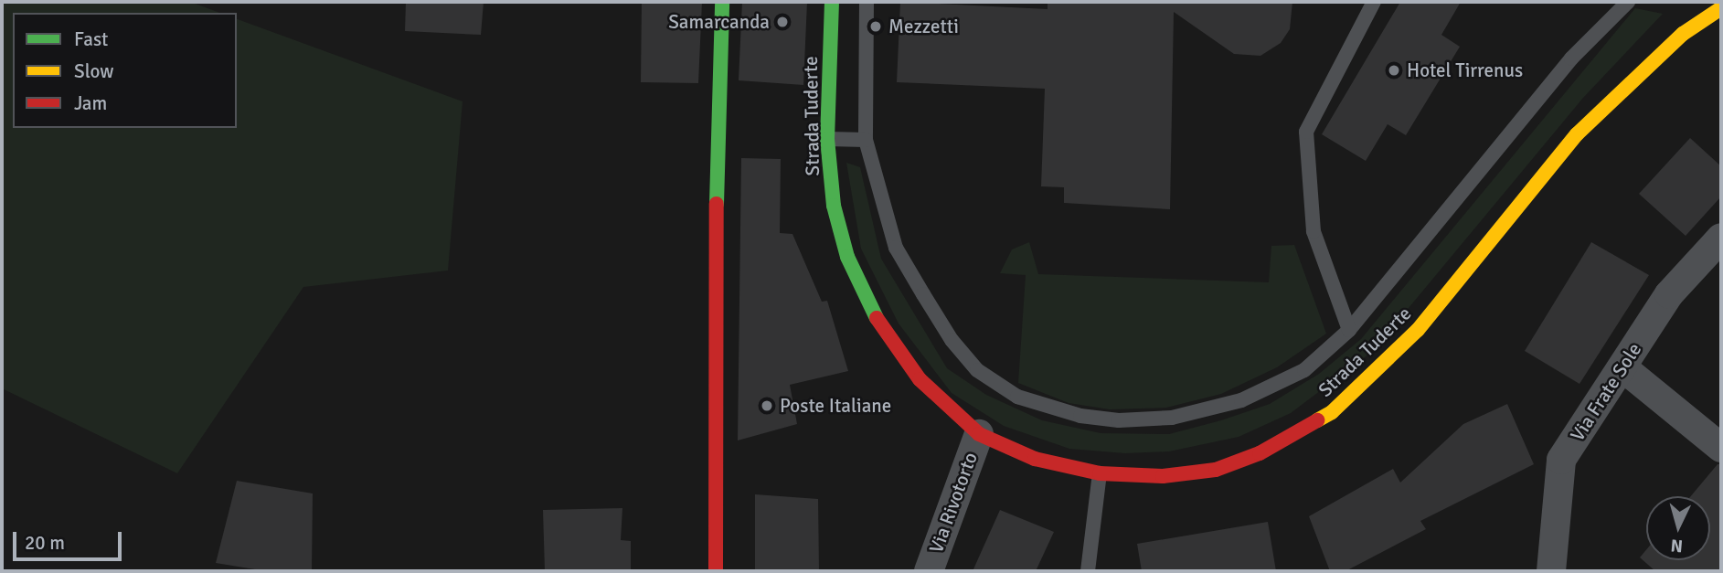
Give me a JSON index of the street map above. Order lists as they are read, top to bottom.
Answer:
{
  "streets": {
    "main road": ["Strada Tuderte"],
    "street": ["Via Frate Sole", "Via Rivotorto"]
  },
  "crossings": [
    ["Strada Tuderte", "Via Rivotorto"]
  ],
  "places": [
    "Samarcanda",
    "Mezzetti",
    "Hotel Tirrenus",
    "Poste Italiane"
  ],
  "legend": ["Fast", "Slow", "Jam"],
  "scale_bar": "20 m",
  "north": "bottom"
}
